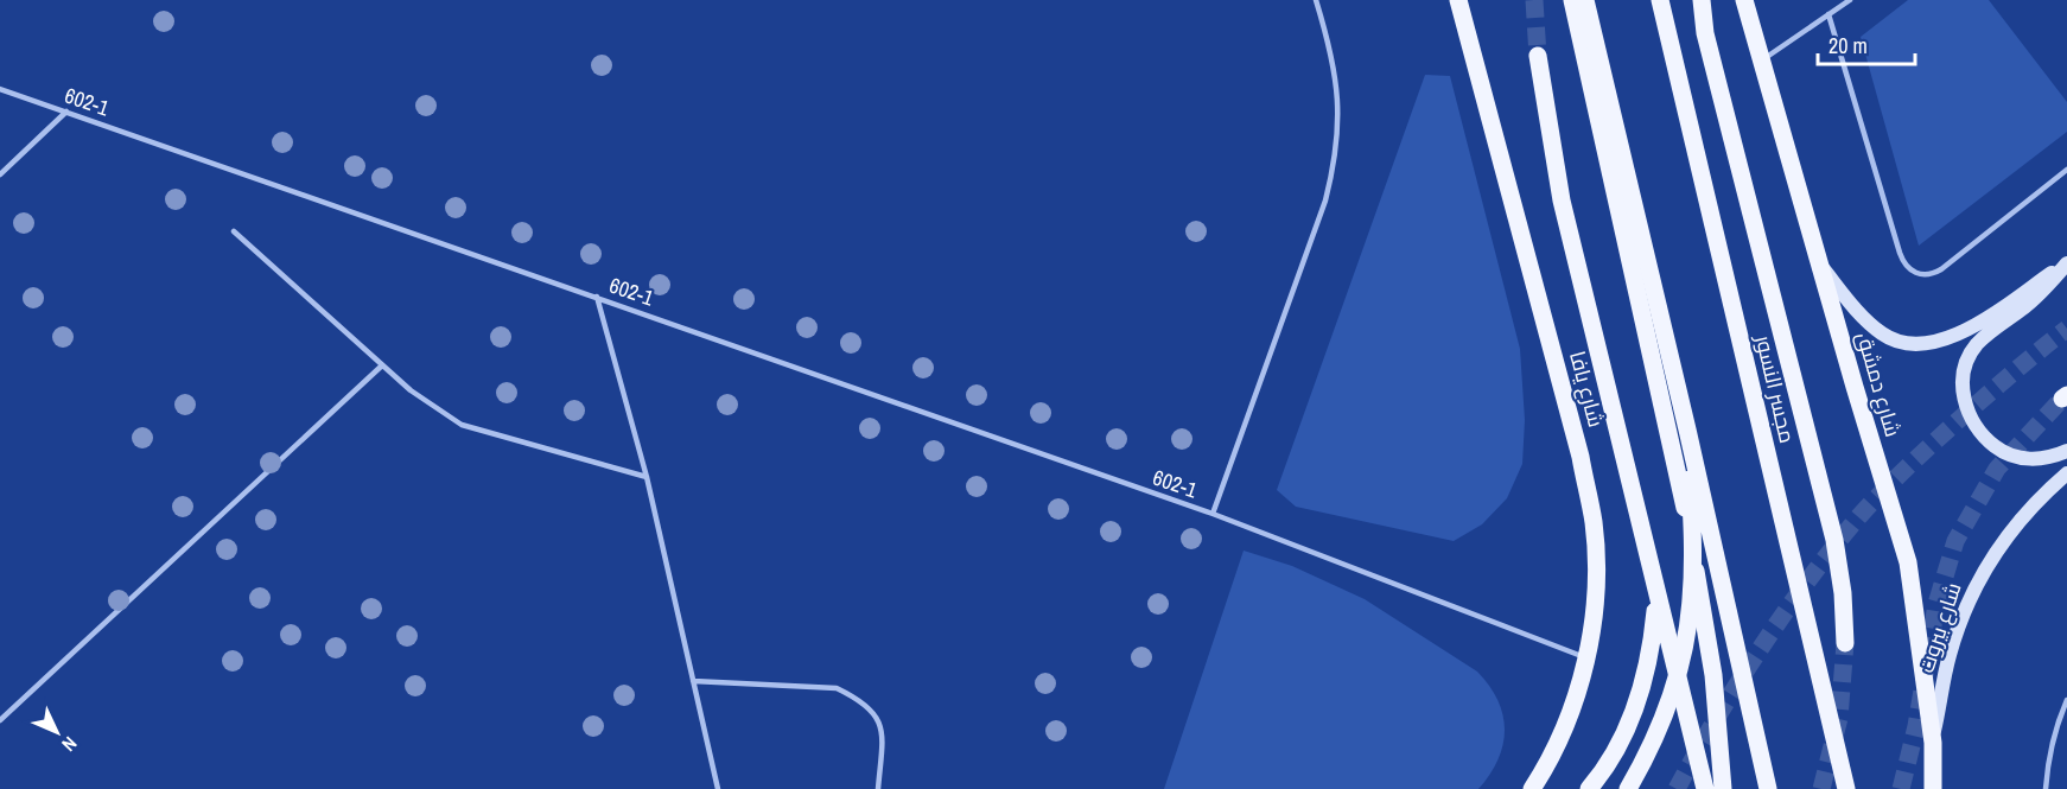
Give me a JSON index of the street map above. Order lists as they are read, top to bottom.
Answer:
{
  "streets": {
    "main road": [
      "شارع دمشق",
      "شارع يافا",
      "مجسر النسور",
      "شارع بيروت"
    ],
    "lane": ["602-1"]
  },
  "crossings": [
    ["602-1", "شارع يافا"],
    ["شارع دمشق", "شارع بيروت"]
  ],
  "scale_bar": "20 m",
  "north": "bottom right"
}
